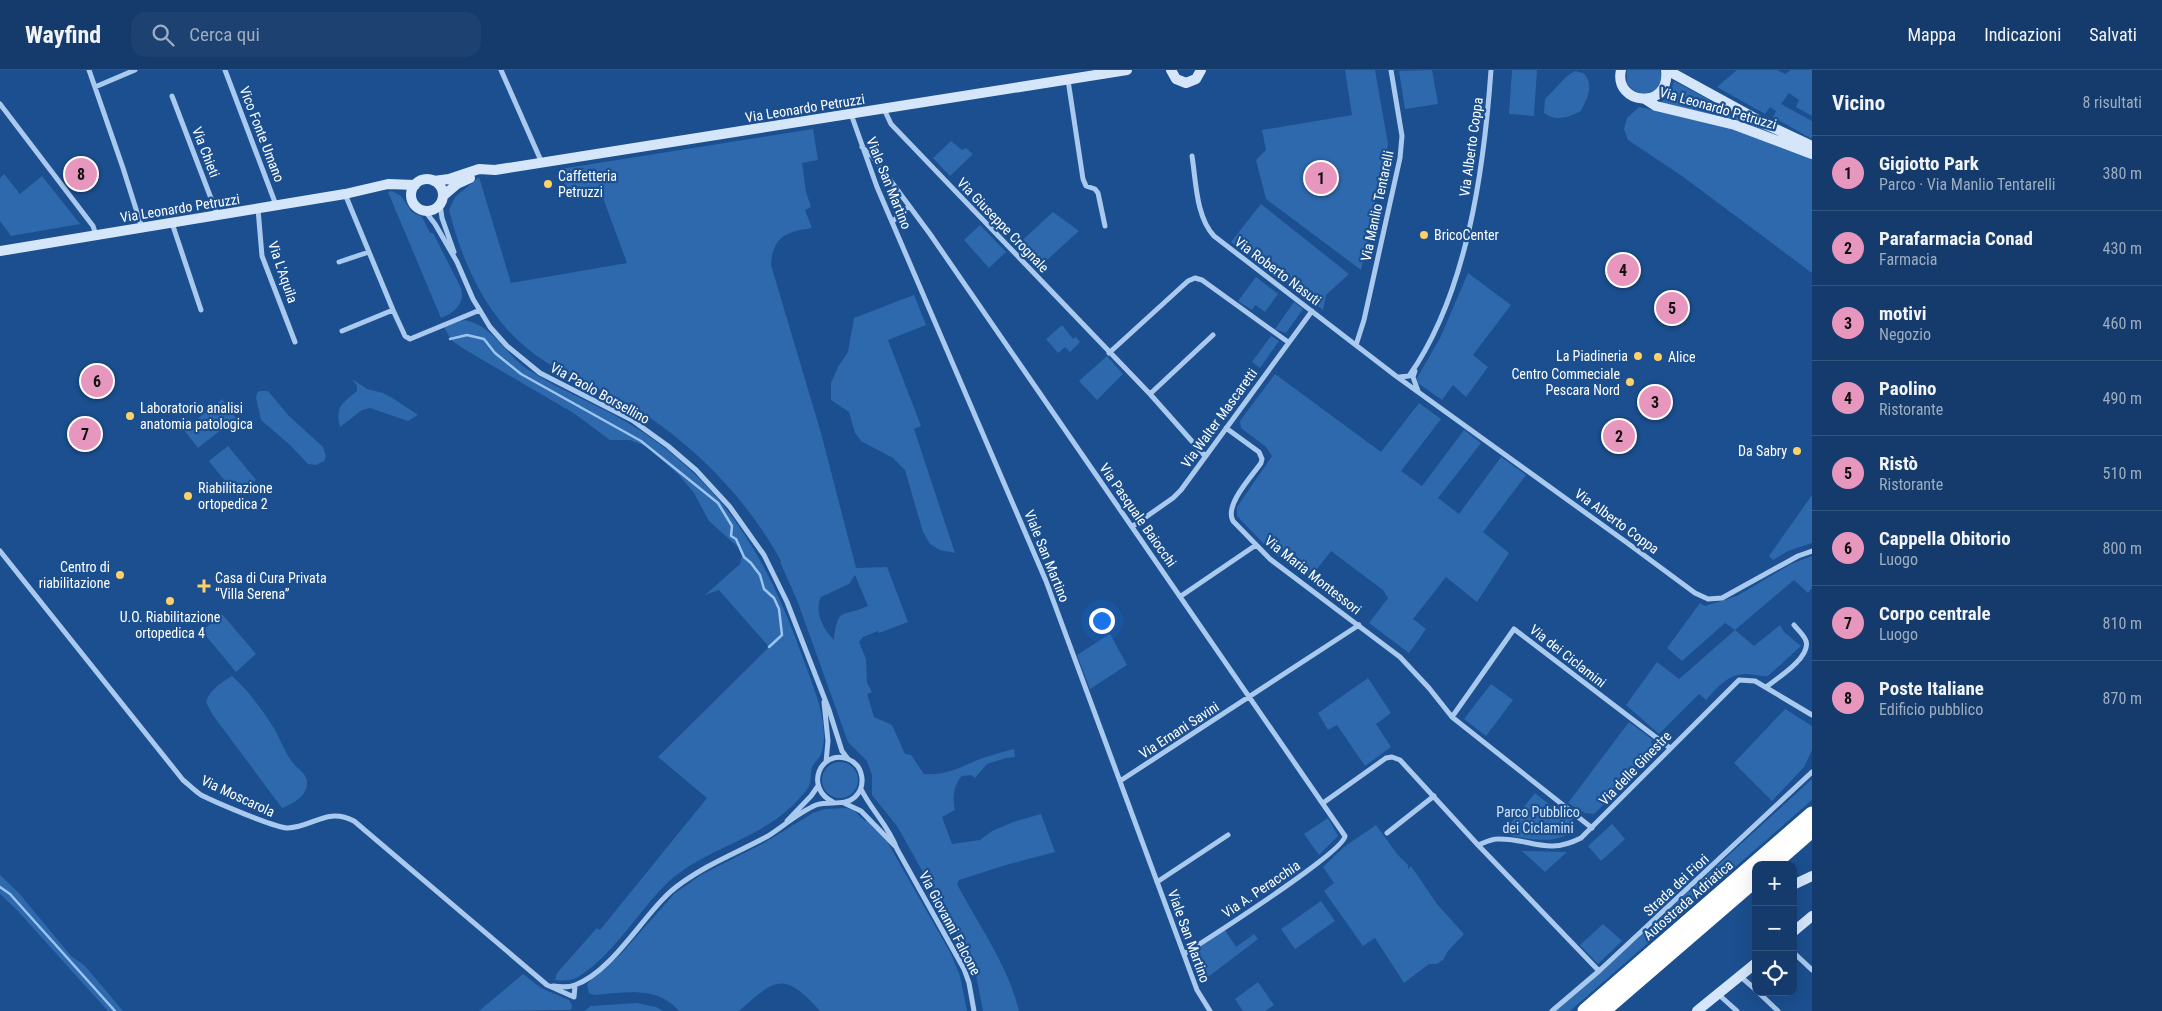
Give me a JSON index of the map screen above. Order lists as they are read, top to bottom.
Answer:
{
  "streets": {
    "highway": ["Autostrada Adriatica"],
    "main road": ["Via Leonardo Petruzzi"],
    "street": [
      "Vico Fonte Umano",
      "Via Alberto Coppa",
      "Via Chieti",
      "Viale San Martino",
      "Via Manlio Tentarelli",
      "Via Giuseppe Crognale",
      "Via Roberto Nasuti",
      "Via L'Aquila",
      "Via Paolo Borsellino",
      "Via Walter Mascaretti",
      "Via Pasquale Baiocchi",
      "Via Maria Montessori",
      "Via dei Ciclamini",
      "Via Ernani Savini",
      "Via delle Ginestre",
      "Via Moscarola",
      "Strada dei Fiori",
      "Via A. Peracchia",
      "Via Giovanni Falcone"
    ]
  },
  "crossings": [
    ["Via Leonardo Petruzzi", "Vico Fonte Umano"],
    ["Via Leonardo Petruzzi", "Via Chieti"],
    ["Via Leonardo Petruzzi", "Viale San Martino"],
    ["Via Leonardo Petruzzi", "Via Giuseppe Crognale"],
    ["Via Leonardo Petruzzi", "Via L'Aquila"],
    ["Via Leonardo Petruzzi", "Via Paolo Borsellino"],
    ["Via Alberto Coppa", "Via Roberto Nasuti"],
    ["Viale San Martino", "Via Pasquale Baiocchi"],
    ["Viale San Martino", "Via Ernani Savini"],
    ["Viale San Martino", "Via A. Peracchia"],
    ["Via Manlio Tentarelli", "Via Roberto Nasuti"],
    ["Via Giuseppe Crognale", "Via Walter Mascaretti"],
    ["Via Roberto Nasuti", "Via Walter Mascaretti"],
    ["Via Paolo Borsellino", "Via Giovanni Falcone"],
    ["Via Walter Mascaretti", "Via Pasquale Baiocchi"],
    ["Via Walter Mascaretti", "Via Maria Montessori"],
    ["Via Pasquale Baiocchi", "Via Ernani Savini"],
    ["Via Pasquale Baiocchi", "Via A. Peracchia"],
    ["Via Maria Montessori", "Via dei Ciclamini"],
    ["Via Maria Montessori", "Via Ernani Savini"],
    ["Via dei Ciclamini", "Via delle Ginestre"]
  ],
  "parks": ["Parco Pubblico dei Ciclamini"],
  "places": {
    "other": [
      "Caffetteria Petruzzi",
      "BricoCenter",
      "La Piadineria",
      "Alice",
      "Centro Commeciale Pescara Nord",
      "Laboratorio analisi anatomia patologica",
      "Da Sabry",
      "Riabilitazione ortopedica 2",
      "Centro di riabilitazione",
      "U.O. Riabilitazione ortopedica 4"
    ],
    "health": ["Casa di Cura Privata “Villa Serena”"]
  },
  "page": {
    "header": "Wayfind",
    "search": "Cerca qui",
    "nav": ["Mappa", "Indicazioni", "Salvati"],
    "heading": ["Vicino", "8 risultati"],
    "list": [
      {
        "mark": "1",
        "name": "Gigiotto Park",
        "note": "Parco · Via Manlio Tentarelli",
        "value": "380 m"
      },
      {
        "mark": "2",
        "name": "Parafarmacia Conad",
        "note": "Farmacia",
        "value": "430 m"
      },
      {
        "mark": "3",
        "name": "motivi",
        "note": "Negozio",
        "value": "460 m"
      },
      {
        "mark": "4",
        "name": "Paolino",
        "note": "Ristorante",
        "value": "490 m"
      },
      {
        "mark": "5",
        "name": "Ristò",
        "note": "Ristorante",
        "value": "510 m"
      },
      {
        "mark": "6",
        "name": "Cappella Obitorio",
        "note": "Luogo",
        "value": "800 m"
      },
      {
        "mark": "7",
        "name": "Corpo centrale",
        "note": "Luogo",
        "value": "810 m"
      },
      {
        "mark": "8",
        "name": "Poste Italiane",
        "note": "Edificio pubblico",
        "value": "870 m"
      }
    ],
    "pins": [
      "8",
      "1",
      "4",
      "5",
      "6",
      "3",
      "7",
      "2"
    ],
    "map_buttons": ["+", "−"]
  }
}
